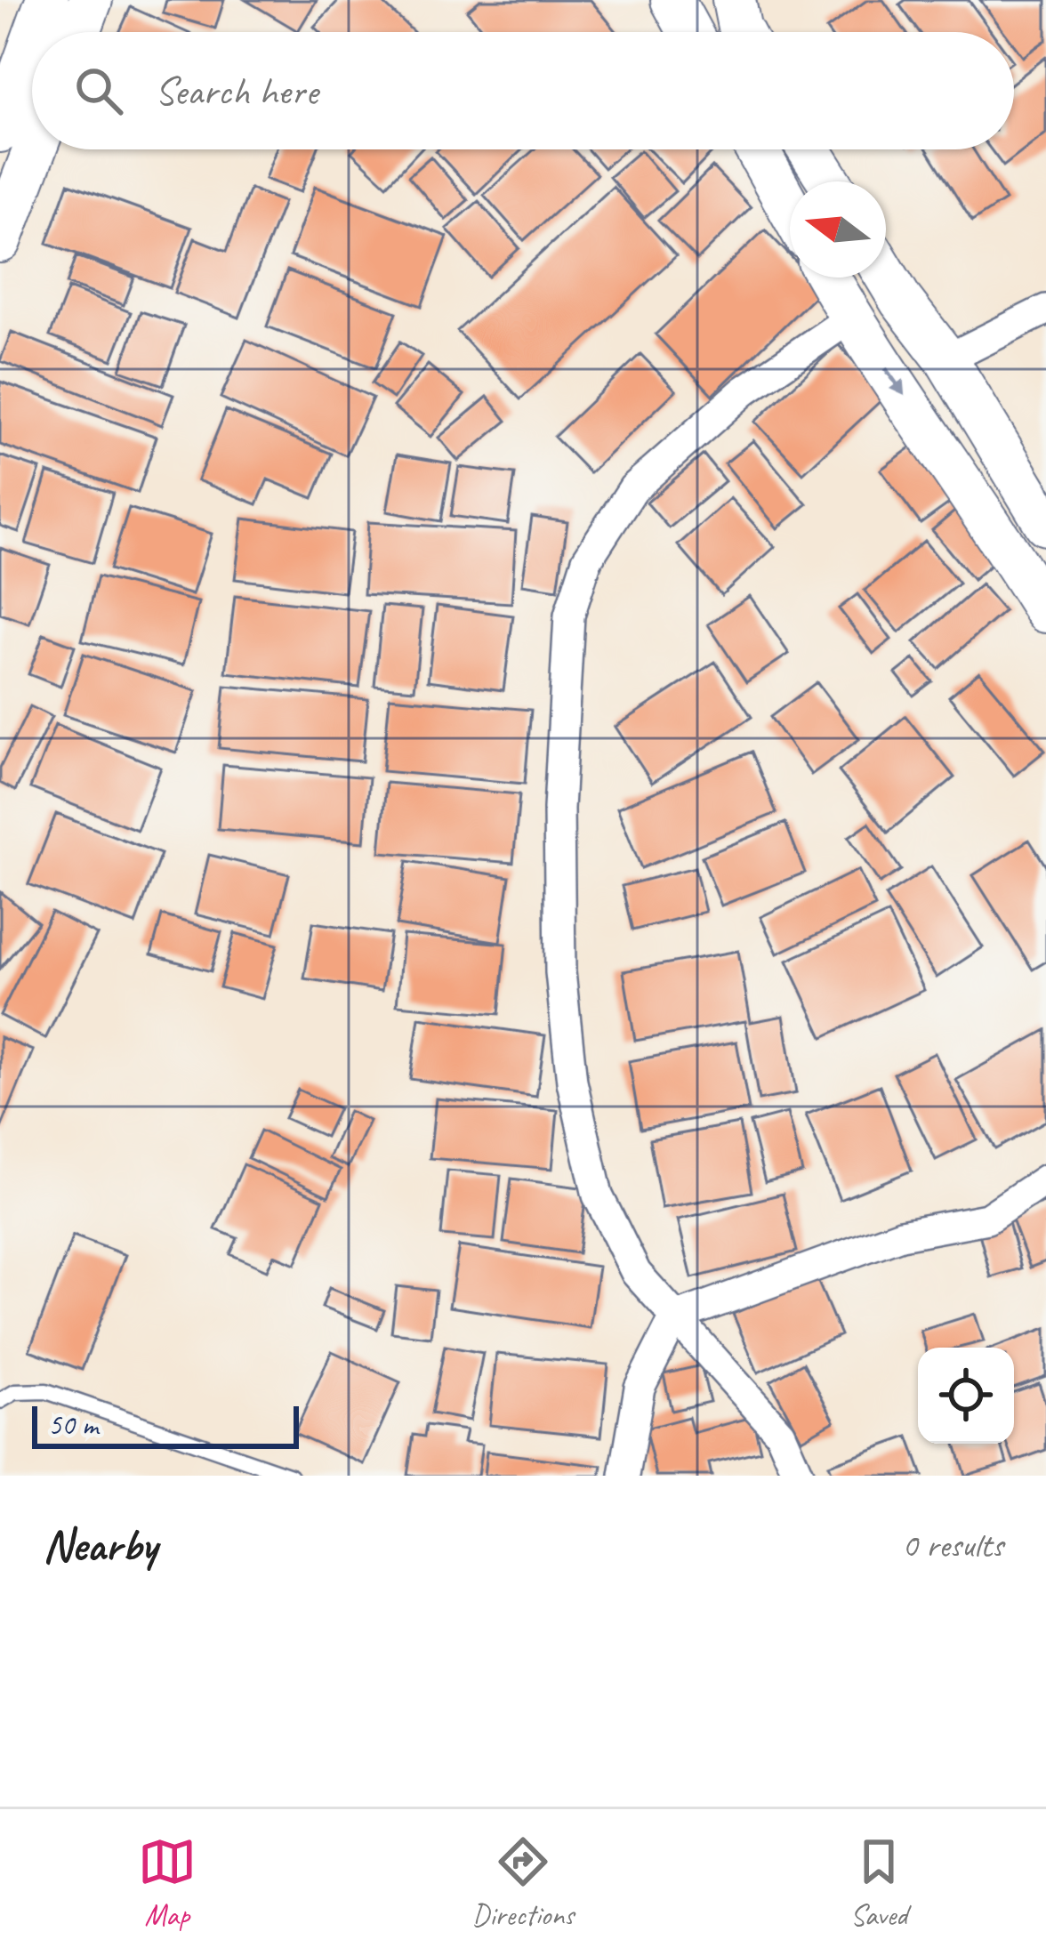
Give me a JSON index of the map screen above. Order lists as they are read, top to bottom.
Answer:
{
  "scale_bar": "50 m",
  "north": "left",
  "page": {
    "search": "Search here",
    "scale": "50 m",
    "heading": ["Nearby", "0 results"],
    "nav": ["Map", "Directions", "Saved"]
  }
}
